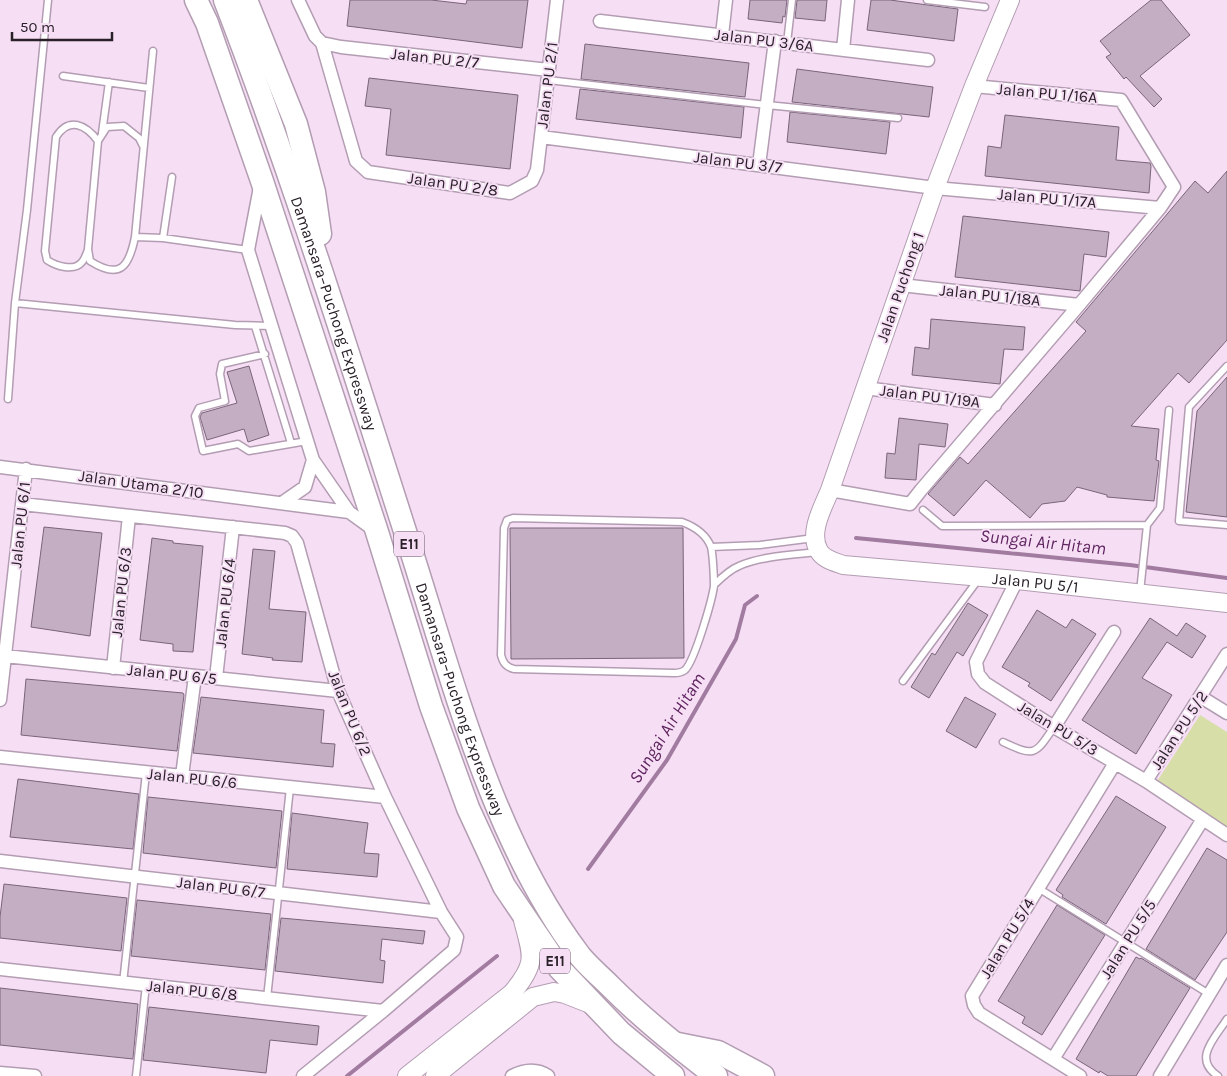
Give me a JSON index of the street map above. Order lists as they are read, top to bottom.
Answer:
{
  "streets": {
    "highway": ["Damansara–Puchong Expressway", "E11"],
    "street": [
      "Jalan PU 3/6A",
      "Jalan PU 2/7",
      "Jalan PU 2/1",
      "Jalan PU 1/16A",
      "Jalan PU 3/7",
      "Jalan PU 2/8",
      "Jalan PU 1/17A",
      "Jalan Puchong 1",
      "Jalan PU 1/18A",
      "Jalan PU 1/19A",
      "Jalan Utama 2/10",
      "Jalan PU 6/1",
      "Jalan PU 5/1",
      "Jalan PU 6/3",
      "Jalan PU 6/4",
      "Jalan PU 6/5",
      "Jalan PU 6/2",
      "Jalan PU 5/3",
      "Jalan PU 5/2",
      "Jalan PU 6/6",
      "Jalan PU 6/7",
      "Jalan PU 5/4",
      "Jalan PU 5/5",
      "Jalan PU 6/8"
    ]
  },
  "crossings": [
    ["Jalan PU 2/7", "Jalan PU 2/1"],
    ["Jalan PU 2/7", "Jalan PU 2/8"],
    ["Jalan PU 2/1", "Jalan PU 3/7"],
    ["Jalan PU 2/1", "Jalan PU 2/8"],
    ["Jalan PU 1/16A", "Jalan PU 1/17A"],
    ["Jalan PU 1/16A", "Jalan Puchong 1"],
    ["Jalan PU 3/7", "Jalan PU 1/17A"],
    ["Jalan PU 3/7", "Jalan Puchong 1"],
    ["Jalan PU 1/17A", "Jalan Puchong 1"],
    ["Jalan Puchong 1", "Jalan PU 1/18A"],
    ["Jalan Puchong 1", "Jalan PU 1/19A"],
    ["Jalan Puchong 1", "Jalan PU 5/1"],
    ["Damansara–Puchong Expressway", "Jalan Utama 2/10"],
    ["Jalan Utama 2/10", "Jalan PU 6/1"],
    ["Jalan PU 6/1", "Jalan PU 6/5"],
    ["Jalan PU 6/1", "Jalan PU 6/2"],
    ["Jalan PU 5/1", "Jalan PU 5/3"],
    ["Jalan PU 6/3", "Jalan PU 6/5"],
    ["Jalan PU 6/3", "Jalan PU 6/2"],
    ["Jalan PU 6/4", "Jalan PU 6/5"],
    ["Jalan PU 6/4", "Jalan PU 6/2"],
    ["Jalan PU 6/5", "Jalan PU 6/2"],
    ["Jalan PU 6/2", "Jalan PU 6/6"],
    ["Jalan PU 6/2", "Jalan PU 6/7"],
    ["Jalan PU 6/2", "Jalan PU 6/8"],
    ["Jalan PU 5/3", "Jalan PU 5/2"],
    ["Jalan PU 5/3", "Jalan PU 5/4"],
    ["Jalan PU 5/3", "Jalan PU 5/5"],
    ["Jalan PU 5/4", "Jalan PU 5/5"]
  ],
  "water": ["Sungai Air Hitam"],
  "scale_bar": "50 m"
}
